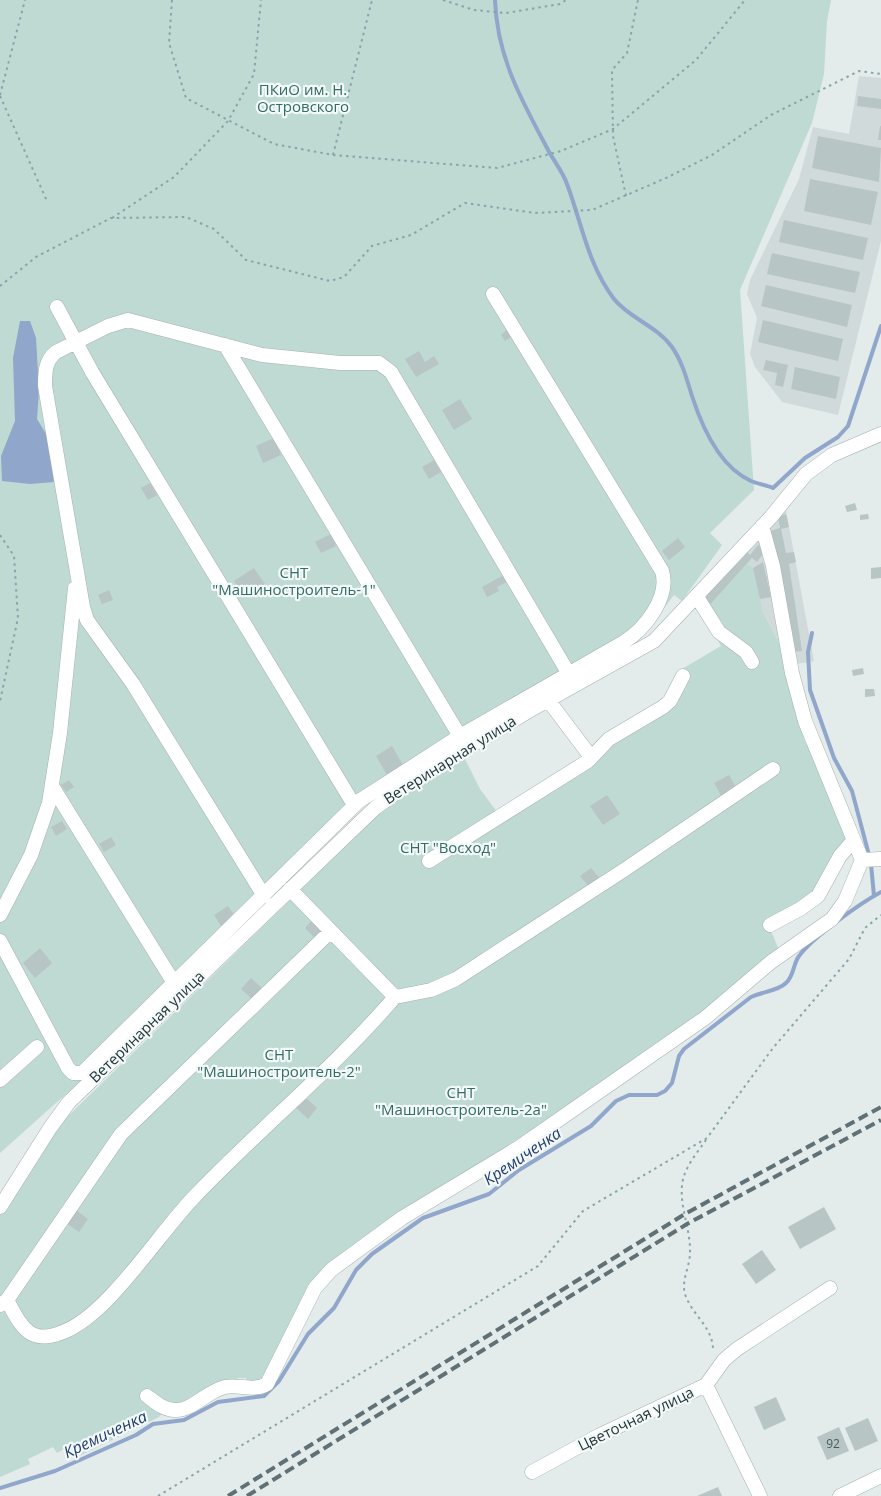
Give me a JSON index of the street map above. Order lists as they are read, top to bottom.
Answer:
{
  "streets": {
    "street": ["Ветеринарная улица", "Цветочная улица"]
  },
  "water": ["Кремиченка"],
  "parks": [
    "ПКиО им. Н. Островского",
    "СНТ \"Машиностроитель-1\"",
    "СНТ \"Восход\"",
    "СНТ \"Машиностроитель-2\"",
    "СНТ \"Машиностроитель-2а\""
  ],
  "house_numbers": ["92"]
}
